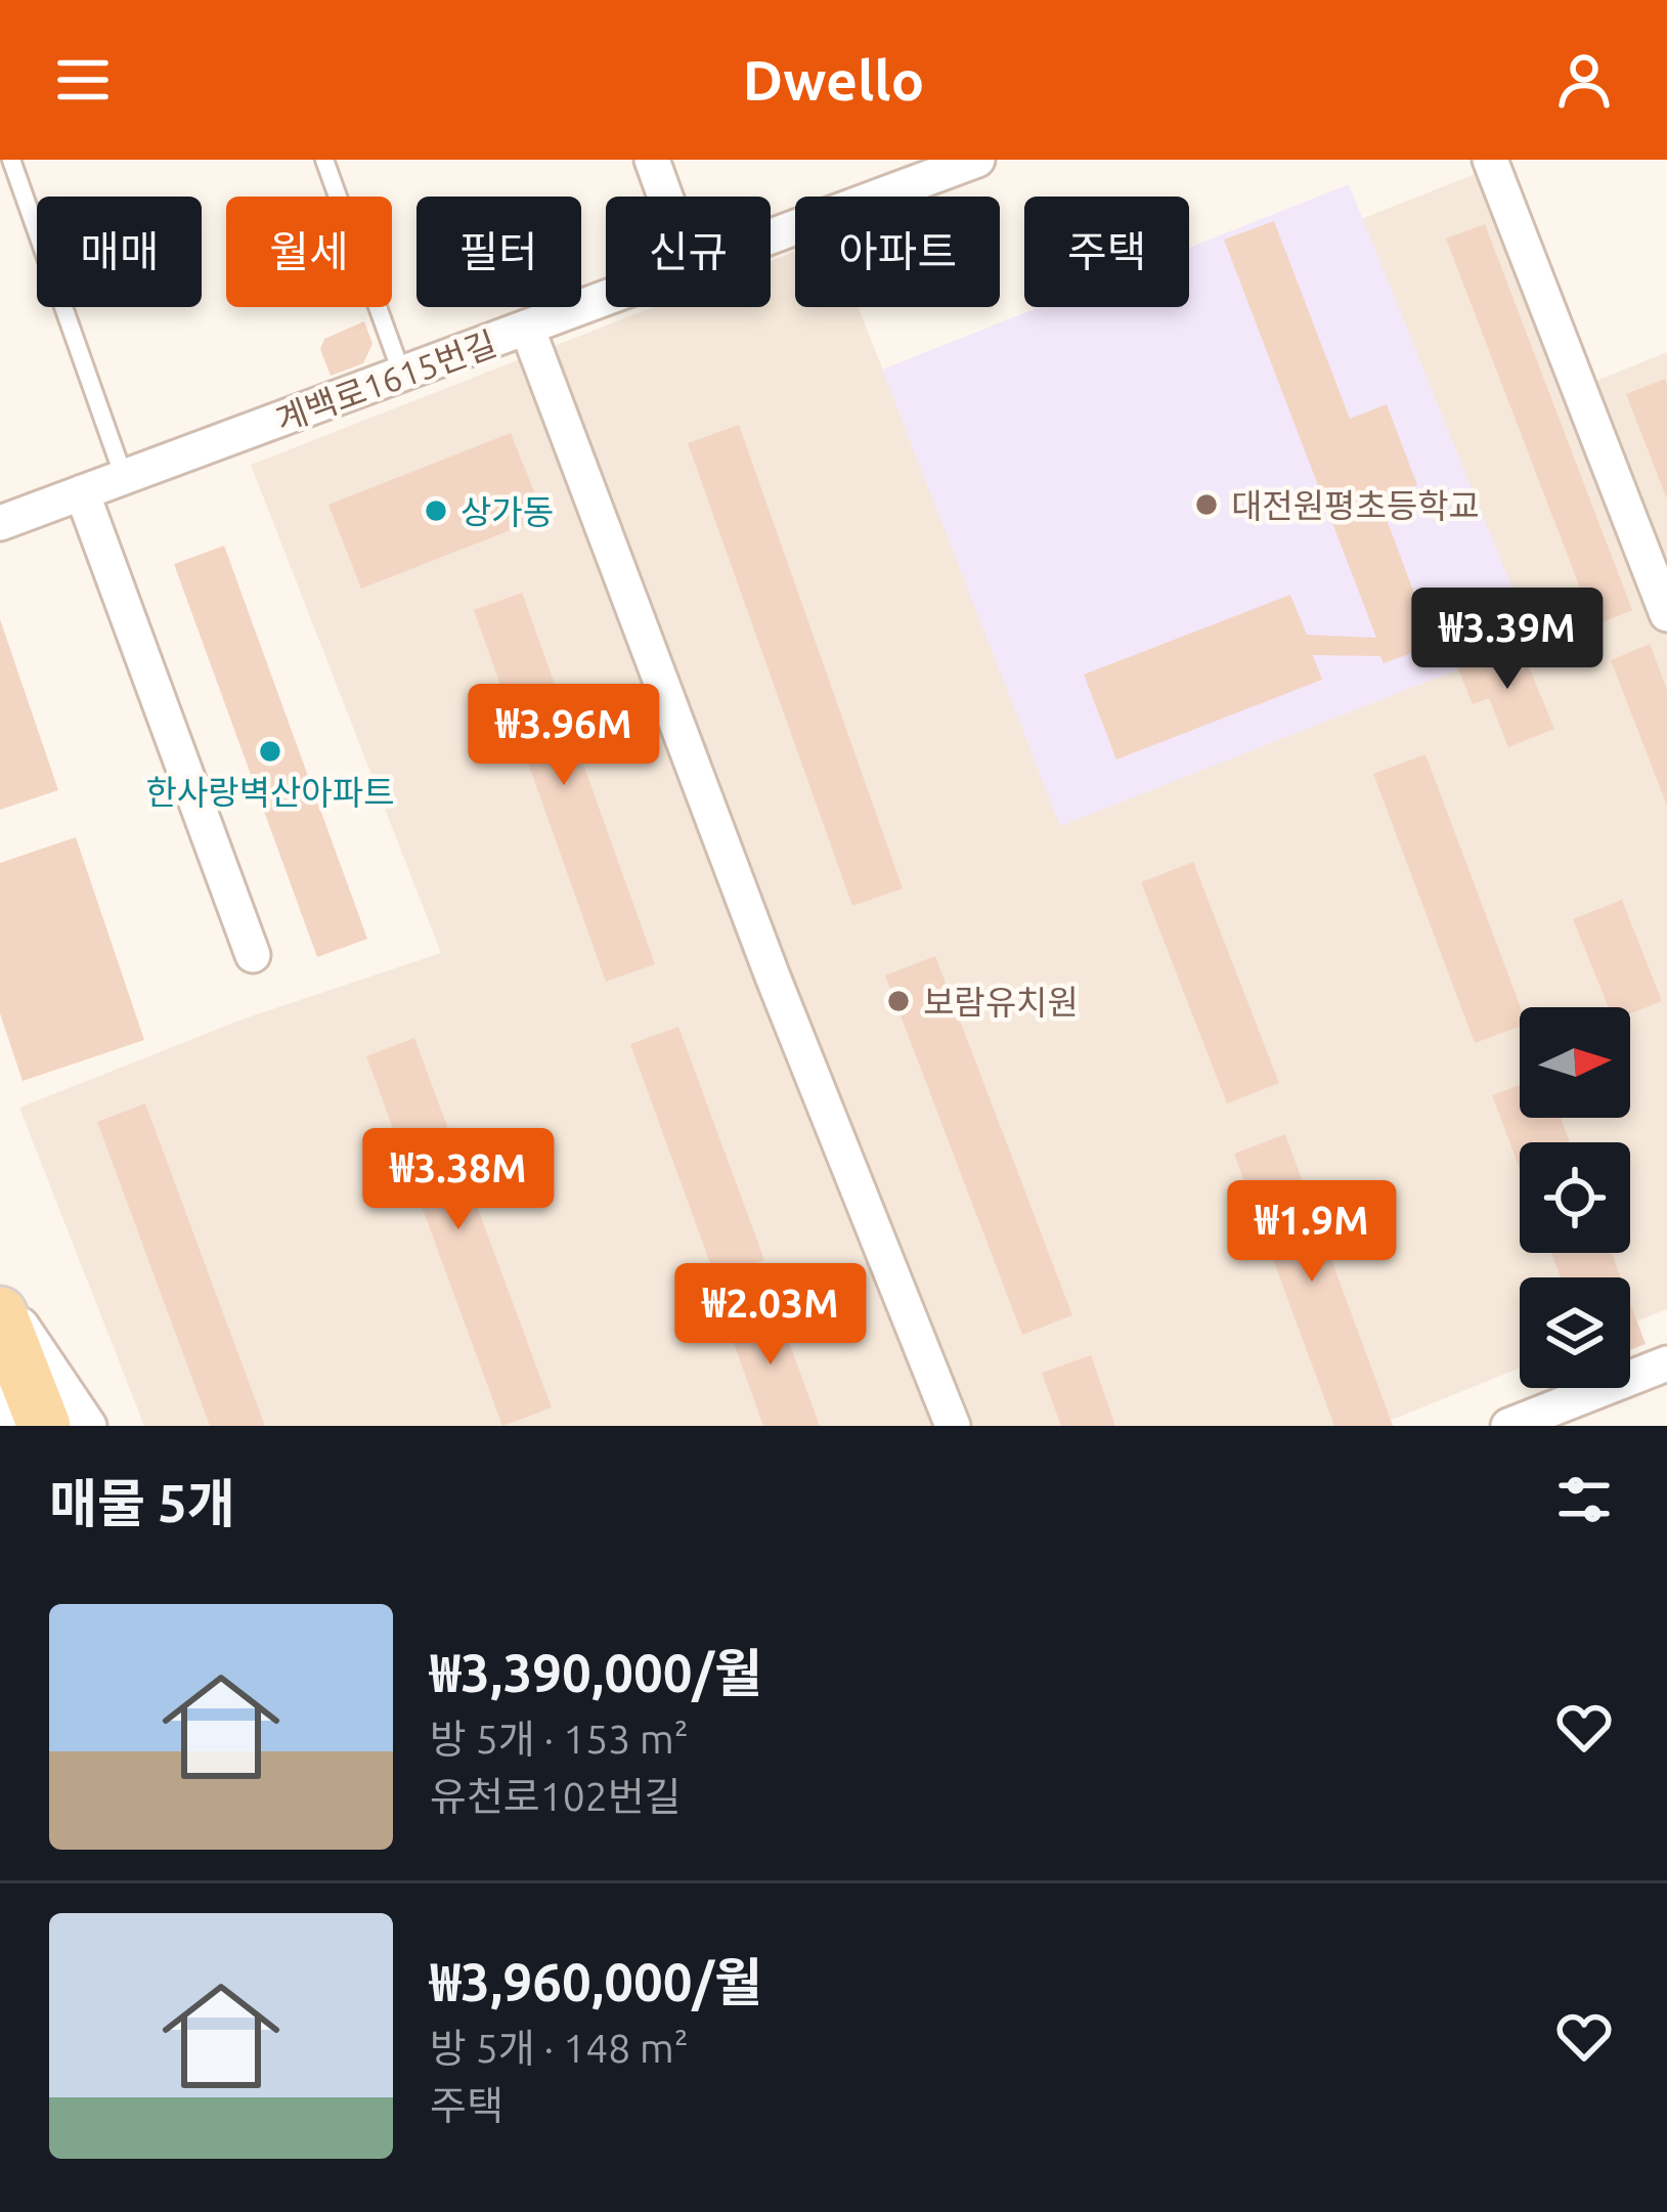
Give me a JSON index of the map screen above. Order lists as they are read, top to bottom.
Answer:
{
  "streets": {
    "street": ["계백로1615번길"]
  },
  "places": [
    "대전원평초등학교",
    "상가동",
    "한사랑벽산아파트",
    "보람유치원"
  ],
  "north": "right",
  "page": {
    "header": "Dwello",
    "chip": [
      "매매",
      "월세",
      "필터",
      "신규",
      "아파트",
      "주택"
    ],
    "price": [
      "₩3.39M",
      "₩3.96M",
      "₩3.38M",
      "₩1.9M",
      "₩2.03M"
    ],
    "heading": "매물 5개",
    "list": [
      {
        "name": "₩3,390,000/월",
        "note": "방 5개 · 153 m² · 유천로102번길"
      },
      {
        "name": "₩3,960,000/월",
        "note": "방 5개 · 148 m² · 주택"
      }
    ]
  }
}
